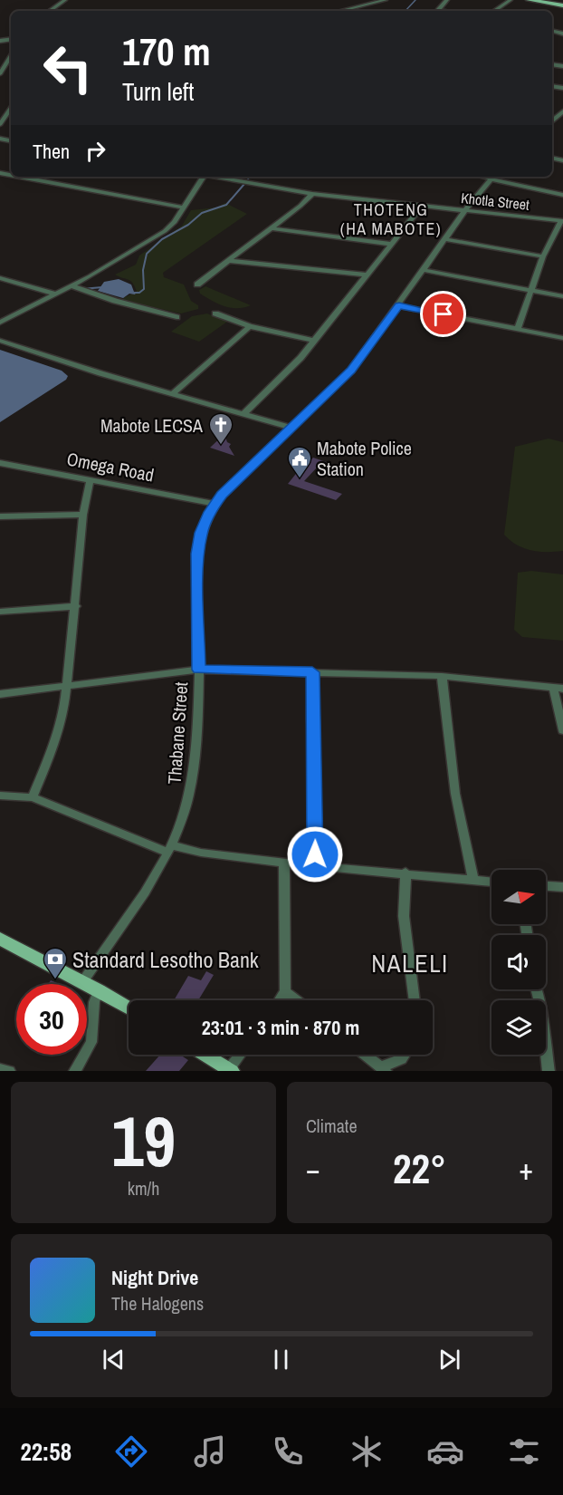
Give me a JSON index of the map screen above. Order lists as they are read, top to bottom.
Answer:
{
  "streets": {
    "street": ["Khotla Street", "Omega Road", "Thabane Street"]
  },
  "crossings": [
    ["Khotla Street", "Thabane Street"],
    ["Omega Road", "Thabane Street"]
  ],
  "districts": ["THOTENG (HA MABOTE)", "NALELI"],
  "places": {
    "church": ["Mabote LECSA"],
    "public building": ["Mabote Police Station"],
    "bank": ["Standard Lesotho Bank"]
  },
  "north": "right",
  "page": {
    "turn": ["170 m", "Turn left"],
    "then": "Then",
    "limit": "30",
    "trip": "23:01 · 3 min · 870 m",
    "tile": [
      ["19", "km/h"],
      "Climate"
    ],
    "heat": ["−", "22°", "+"],
    "song": ["Night Drive", "The Halogens"],
    "tabs": "22:58"
  }
}
